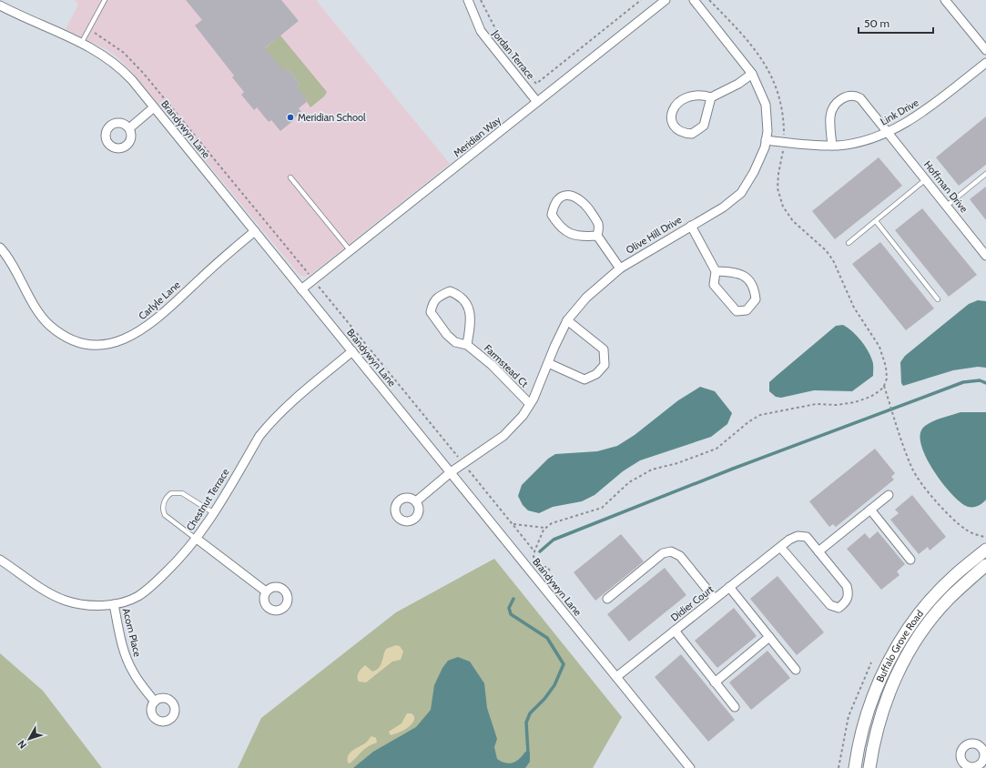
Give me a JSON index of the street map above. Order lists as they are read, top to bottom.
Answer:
{
  "streets": {
    "main road": ["Buffalo Grove Road"],
    "street": [
      "Jordan Terrace",
      "Link Drive",
      "Brandywyn Lane",
      "Meridian Way",
      "Hoffman Drive",
      "Olive Hill Drive",
      "Carlyle Lane",
      "Farmstead Ct",
      "Chestnut Terrace",
      "Didier Court",
      "Acorn Place"
    ]
  },
  "crossings": [
    ["Jordan Terrace", "Meridian Way"],
    ["Link Drive", "Hoffman Drive"],
    ["Link Drive", "Olive Hill Drive"],
    ["Brandywyn Lane", "Meridian Way"],
    ["Brandywyn Lane", "Olive Hill Drive"],
    ["Brandywyn Lane", "Carlyle Lane"],
    ["Brandywyn Lane", "Chestnut Terrace"],
    ["Brandywyn Lane", "Didier Court"],
    ["Olive Hill Drive", "Farmstead Ct"],
    ["Chestnut Terrace", "Acorn Place"]
  ],
  "places": ["Meridian School"],
  "scale_bar": "50 m",
  "north": "bottom left"
}
